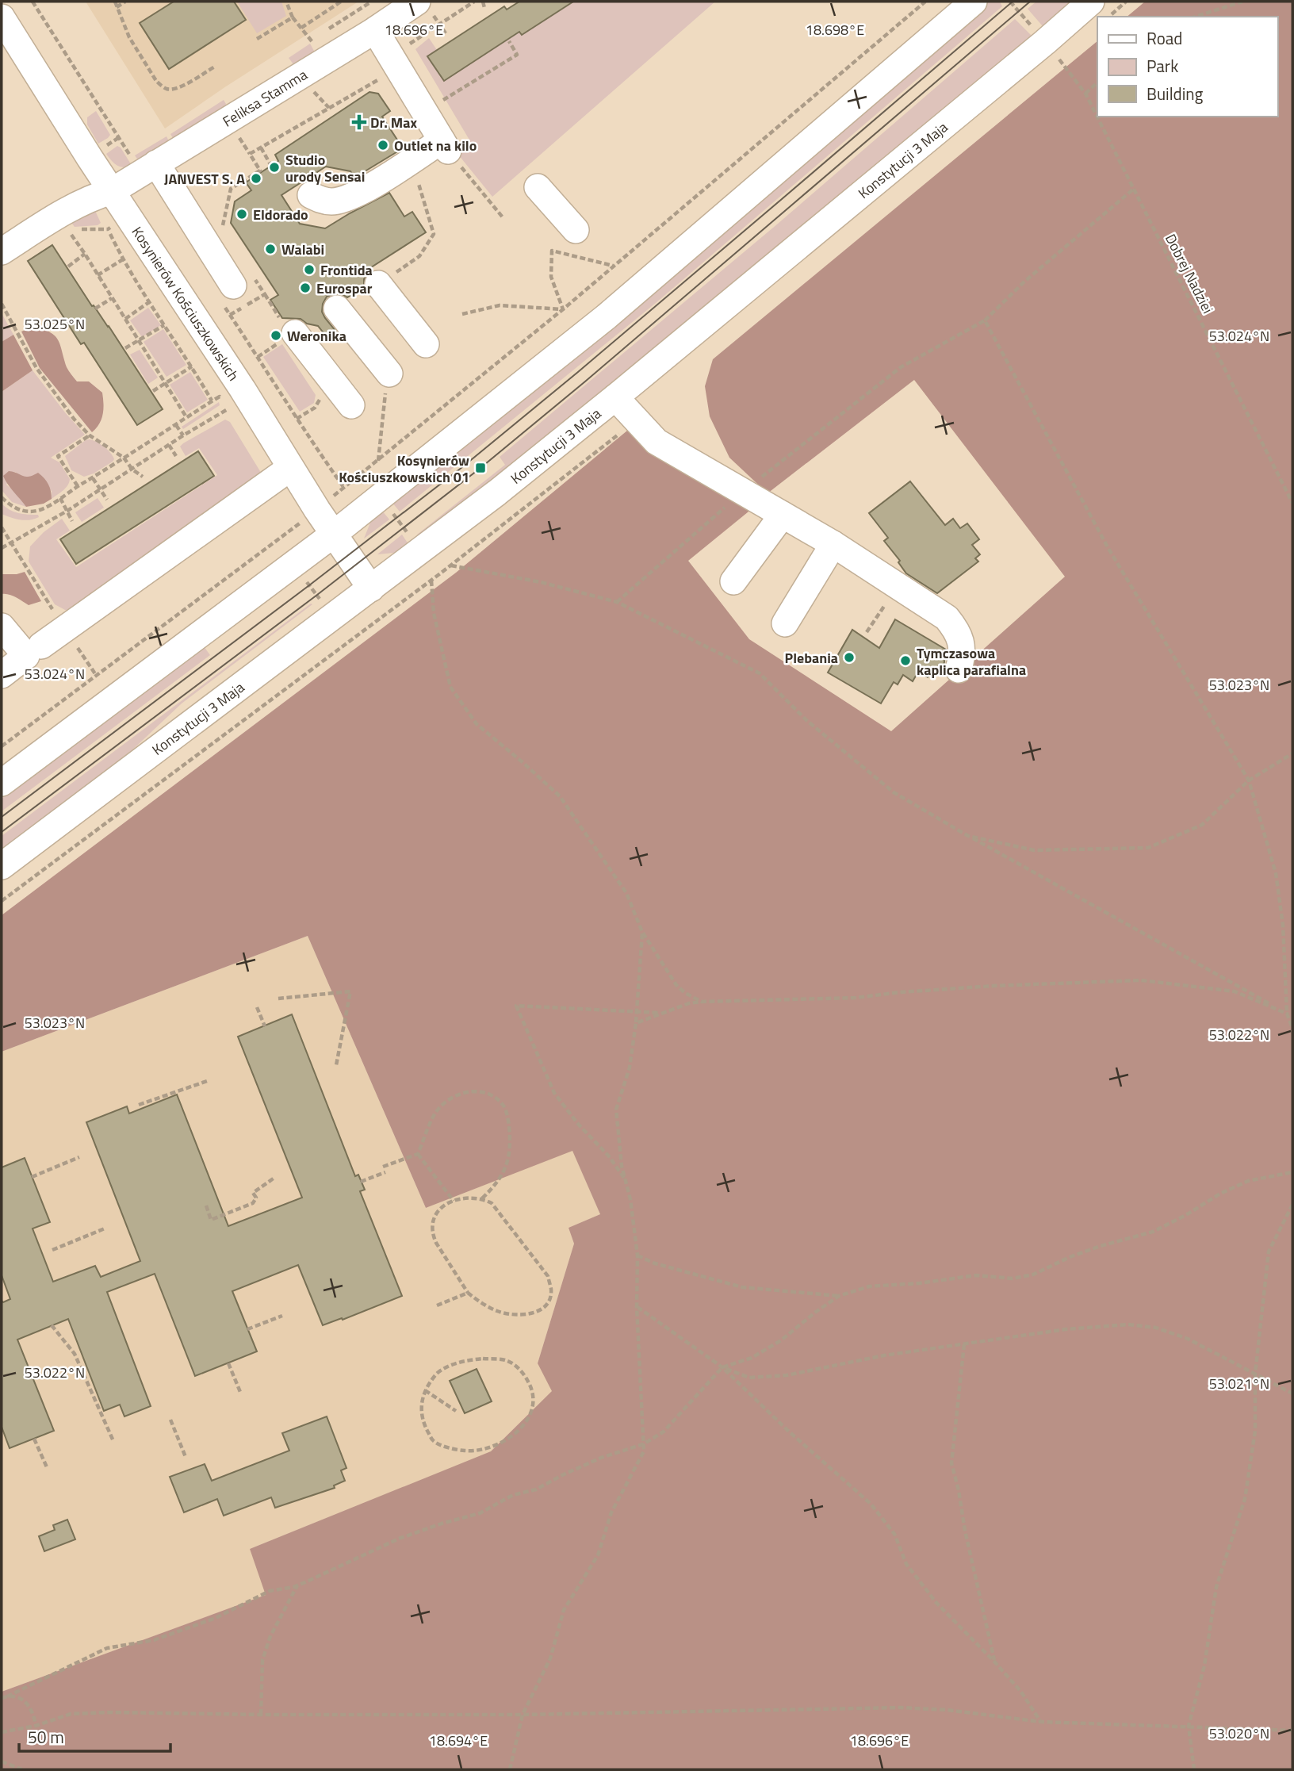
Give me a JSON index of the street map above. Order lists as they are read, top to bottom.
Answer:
{
  "streets": {
    "street": ["Feliksa Stamma", "Konstytucji 3 Maja", "Kosynierów Kościuszkowskich"],
    "path": ["Dobrej Nadziei"]
  },
  "crossings": [
    ["Feliksa Stamma", "Kosynierów Kościuszkowskich"],
    ["Konstytucji 3 Maja", "Kosynierów Kościuszkowskich"]
  ],
  "places": {
    "health": ["Dr. Max"],
    "other": [
      "Outlet na kilo",
      "Studio urody Sensai",
      "JANVEST S. A",
      "Eldorado",
      "Walabi",
      "Frontida",
      "Eurospar",
      "Weronika",
      "Plebania",
      "Tymczasowa kaplica parafialna"
    ],
    "transit": ["Kosynierów Kościuszkowskich 01"]
  },
  "legend": ["Road", "Park", "Building"],
  "scale_bar": "50 m",
  "coordinates": [
    "18.696°E",
    "18.698°E",
    "53.025°N",
    "53.024°N",
    "53.023°N",
    "53.022°N",
    "53.021°N",
    "53.020°N",
    "18.694°E"
  ]
}
